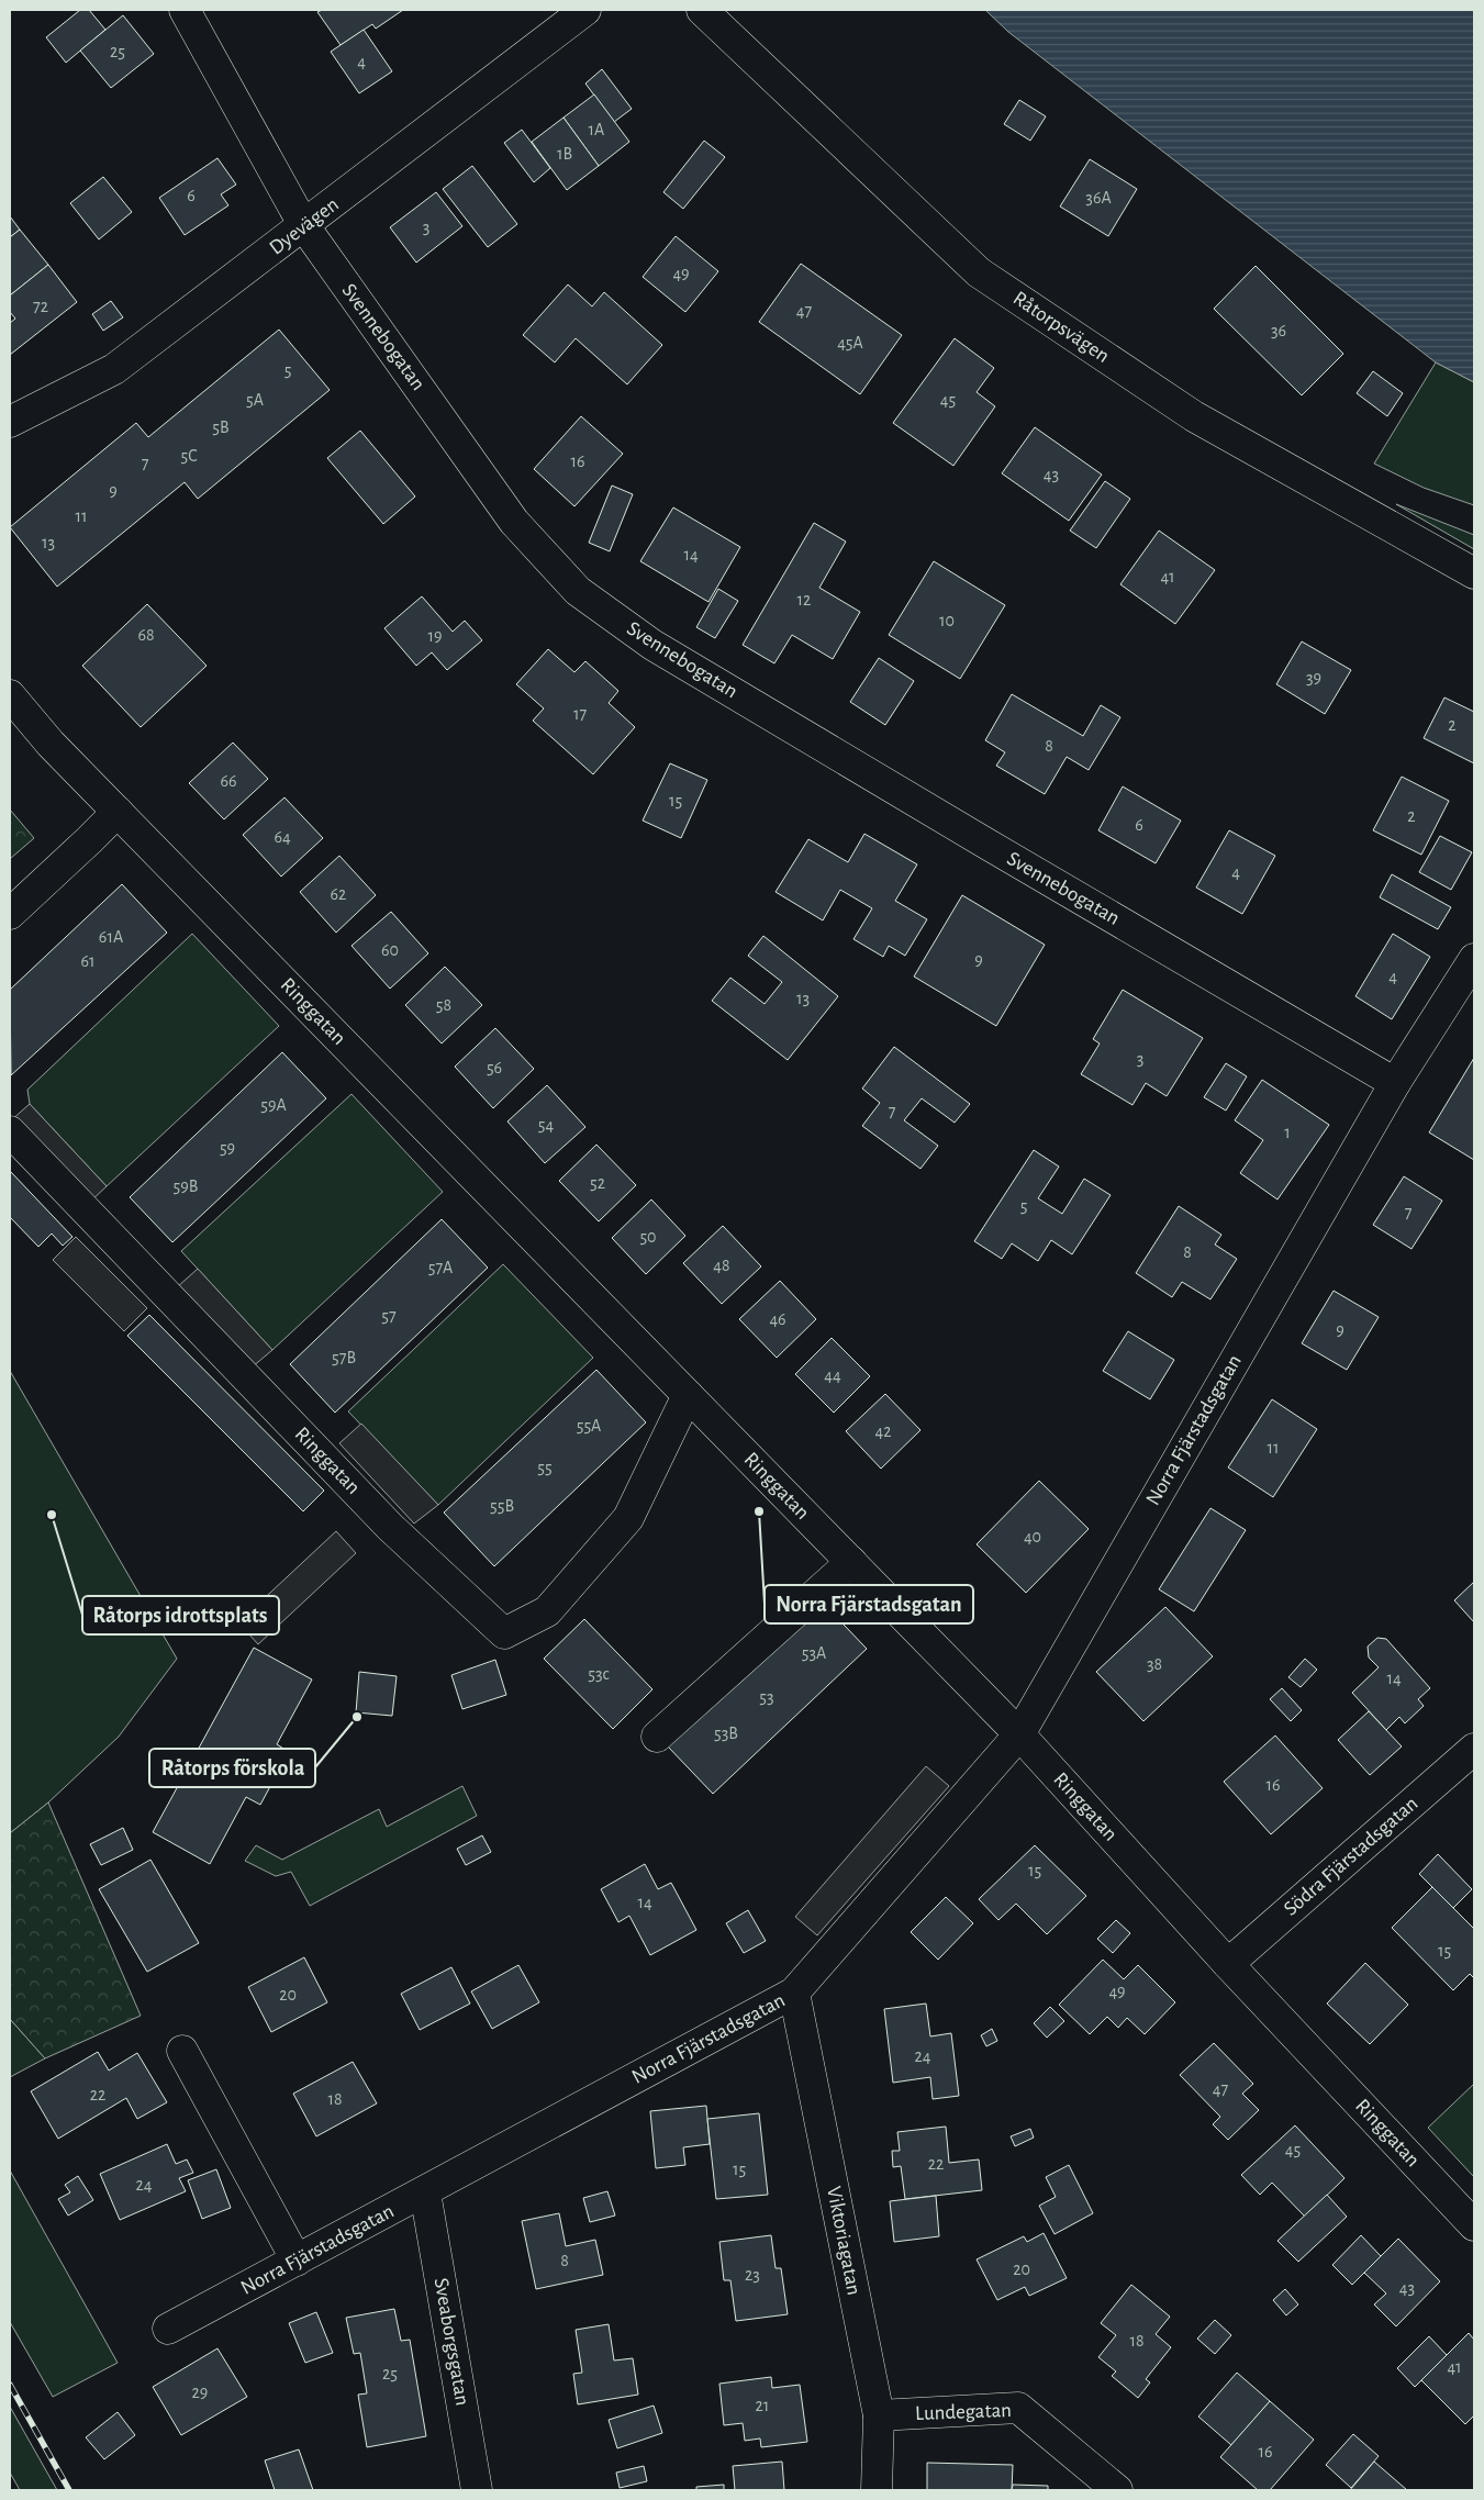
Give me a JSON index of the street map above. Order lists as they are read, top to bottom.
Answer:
{
  "streets": {
    "street": [
      "Dyevägen",
      "Råtorpsvägen",
      "Svennebogatan",
      "Ringgatan",
      "Norra Fjärstadsgatan",
      "Södra Fjärstadsgatan",
      "Viktoriagatan",
      "Sveaborgsgatan",
      "Lundegatan"
    ]
  },
  "crossings": [
    ["Dyevägen", "Svennebogatan"],
    ["Svennebogatan", "Norra Fjärstadsgatan"],
    ["Ringgatan", "Norra Fjärstadsgatan"],
    ["Ringgatan", "Södra Fjärstadsgatan"],
    ["Norra Fjärstadsgatan", "Viktoriagatan"],
    ["Norra Fjärstadsgatan", "Sveaborgsgatan"],
    ["Viktoriagatan", "Lundegatan"]
  ],
  "places": ["Norra Fjärstadsgatan", "Råtorps idrottsplats", "Råtorps förskola"],
  "house_numbers": [
    "25",
    "4",
    "1A",
    "1B",
    "6",
    "36A",
    "3",
    "49",
    "72",
    "47",
    "36",
    "45A",
    "5",
    "5A",
    "45",
    "5B",
    "5C",
    "16",
    "7",
    "43",
    "9",
    "11",
    "13",
    "14",
    "41",
    "12",
    "10",
    "68",
    "19",
    "39",
    "17",
    "2",
    "8",
    "66",
    "15",
    "2",
    "6",
    "64",
    "4",
    "62",
    "61A",
    "60",
    "9",
    "61",
    "4",
    "13",
    "58",
    "3",
    "56",
    "59A",
    "7",
    "54",
    "1",
    "59",
    "52",
    "59B",
    "5",
    "7",
    "50",
    "8",
    "48",
    "57A",
    "57",
    "46",
    "9",
    "57B",
    "44",
    "55A",
    "42",
    "11",
    "55",
    "55B",
    "40",
    "53A",
    "38",
    "53c",
    "14",
    "53",
    "53B",
    "16",
    "15",
    "14",
    "15",
    "49",
    "20",
    "24",
    "47",
    "22",
    "18",
    "45",
    "22",
    "15",
    "24",
    "8",
    "20",
    "23",
    "43",
    "18",
    "41",
    "25",
    "29",
    "21",
    "16"
  ]
}
